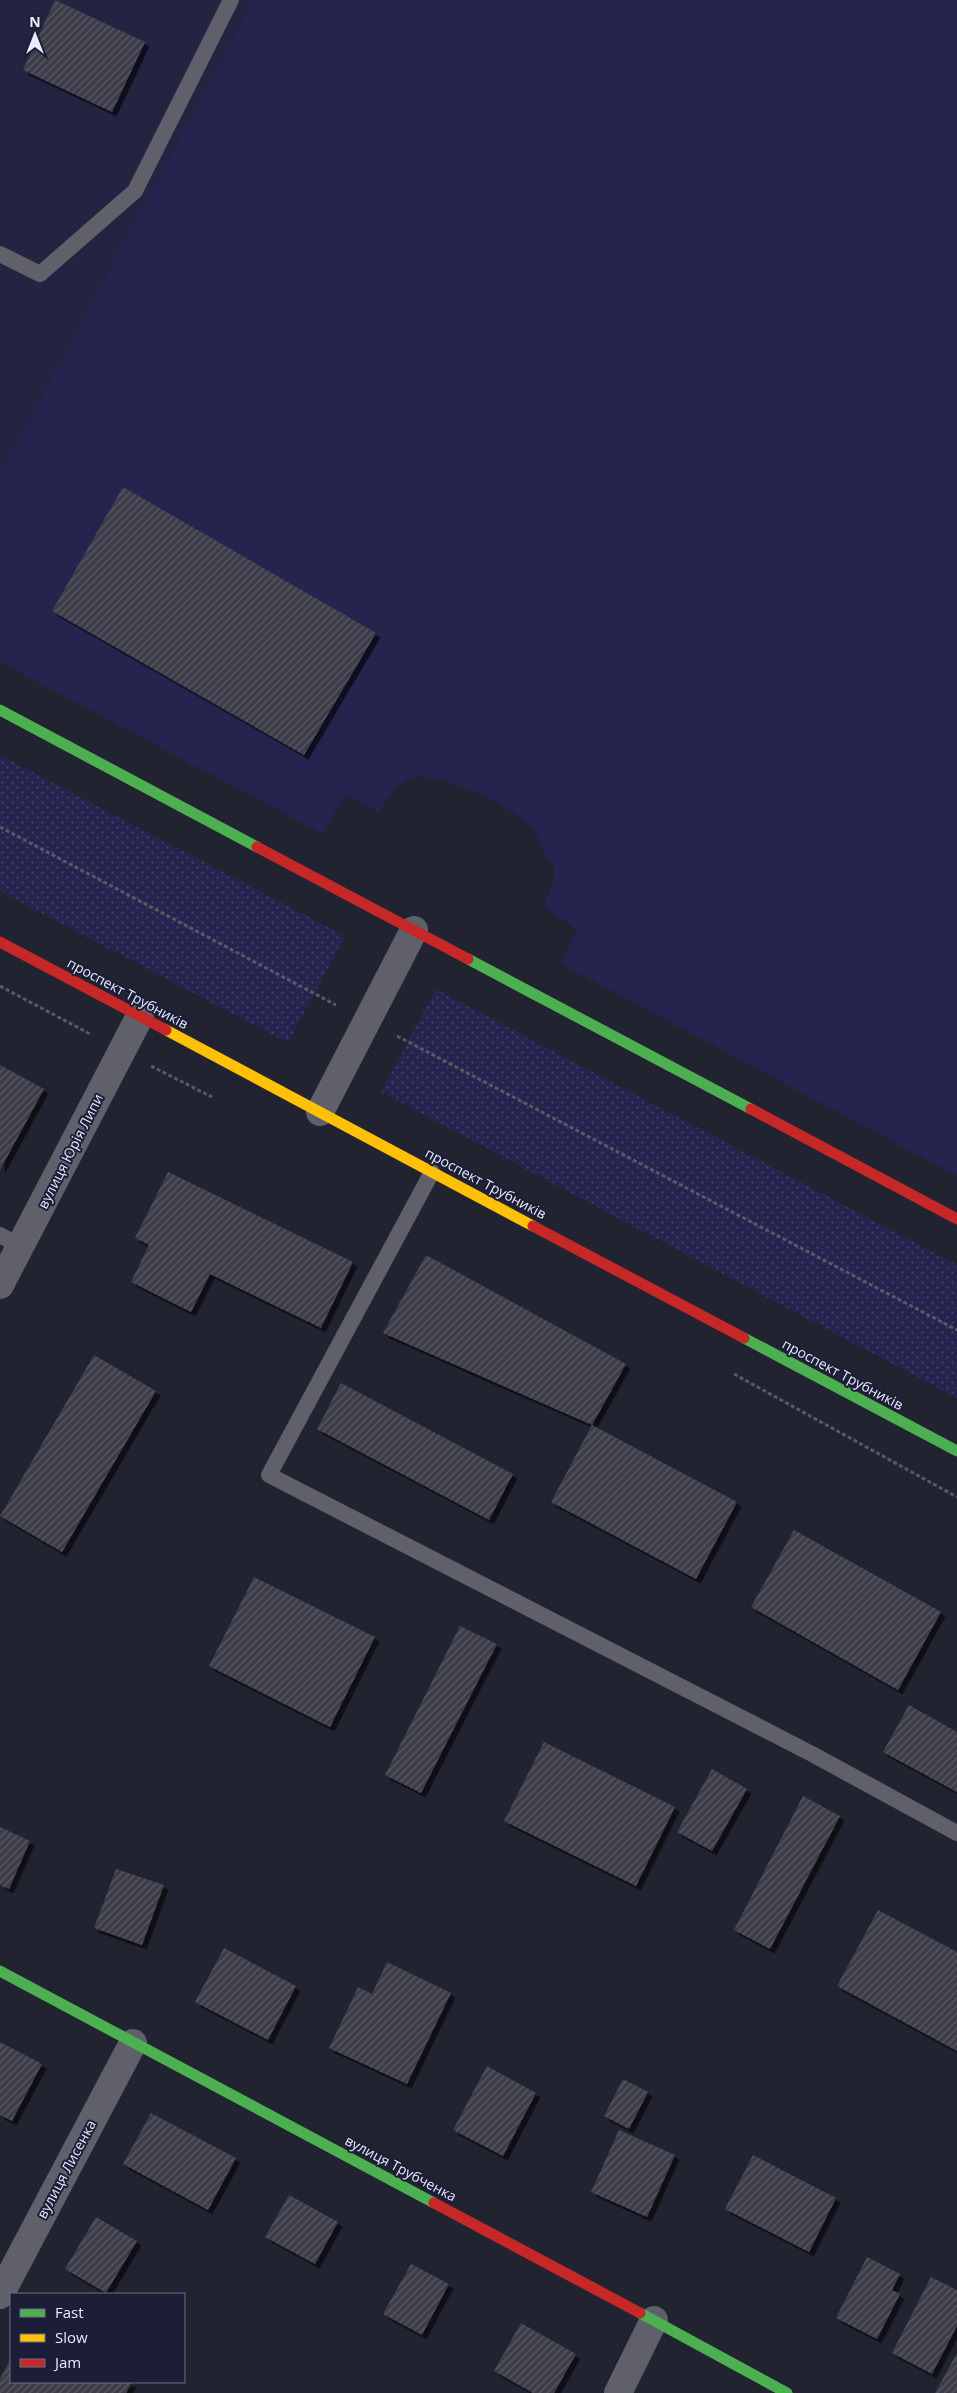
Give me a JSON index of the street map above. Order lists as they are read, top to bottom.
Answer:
{
  "streets": {
    "main road": ["проспект Трубників", "вулиця Трубченка"],
    "street": ["вулиця Юрія Липи", "вулиця Лисенка"]
  },
  "crossings": [
    ["проспект Трубників", "вулиця Юрія Липи"],
    ["вулиця Трубченка", "вулиця Лисенка"]
  ],
  "legend": ["Fast", "Slow", "Jam"],
  "north": "top"
}
